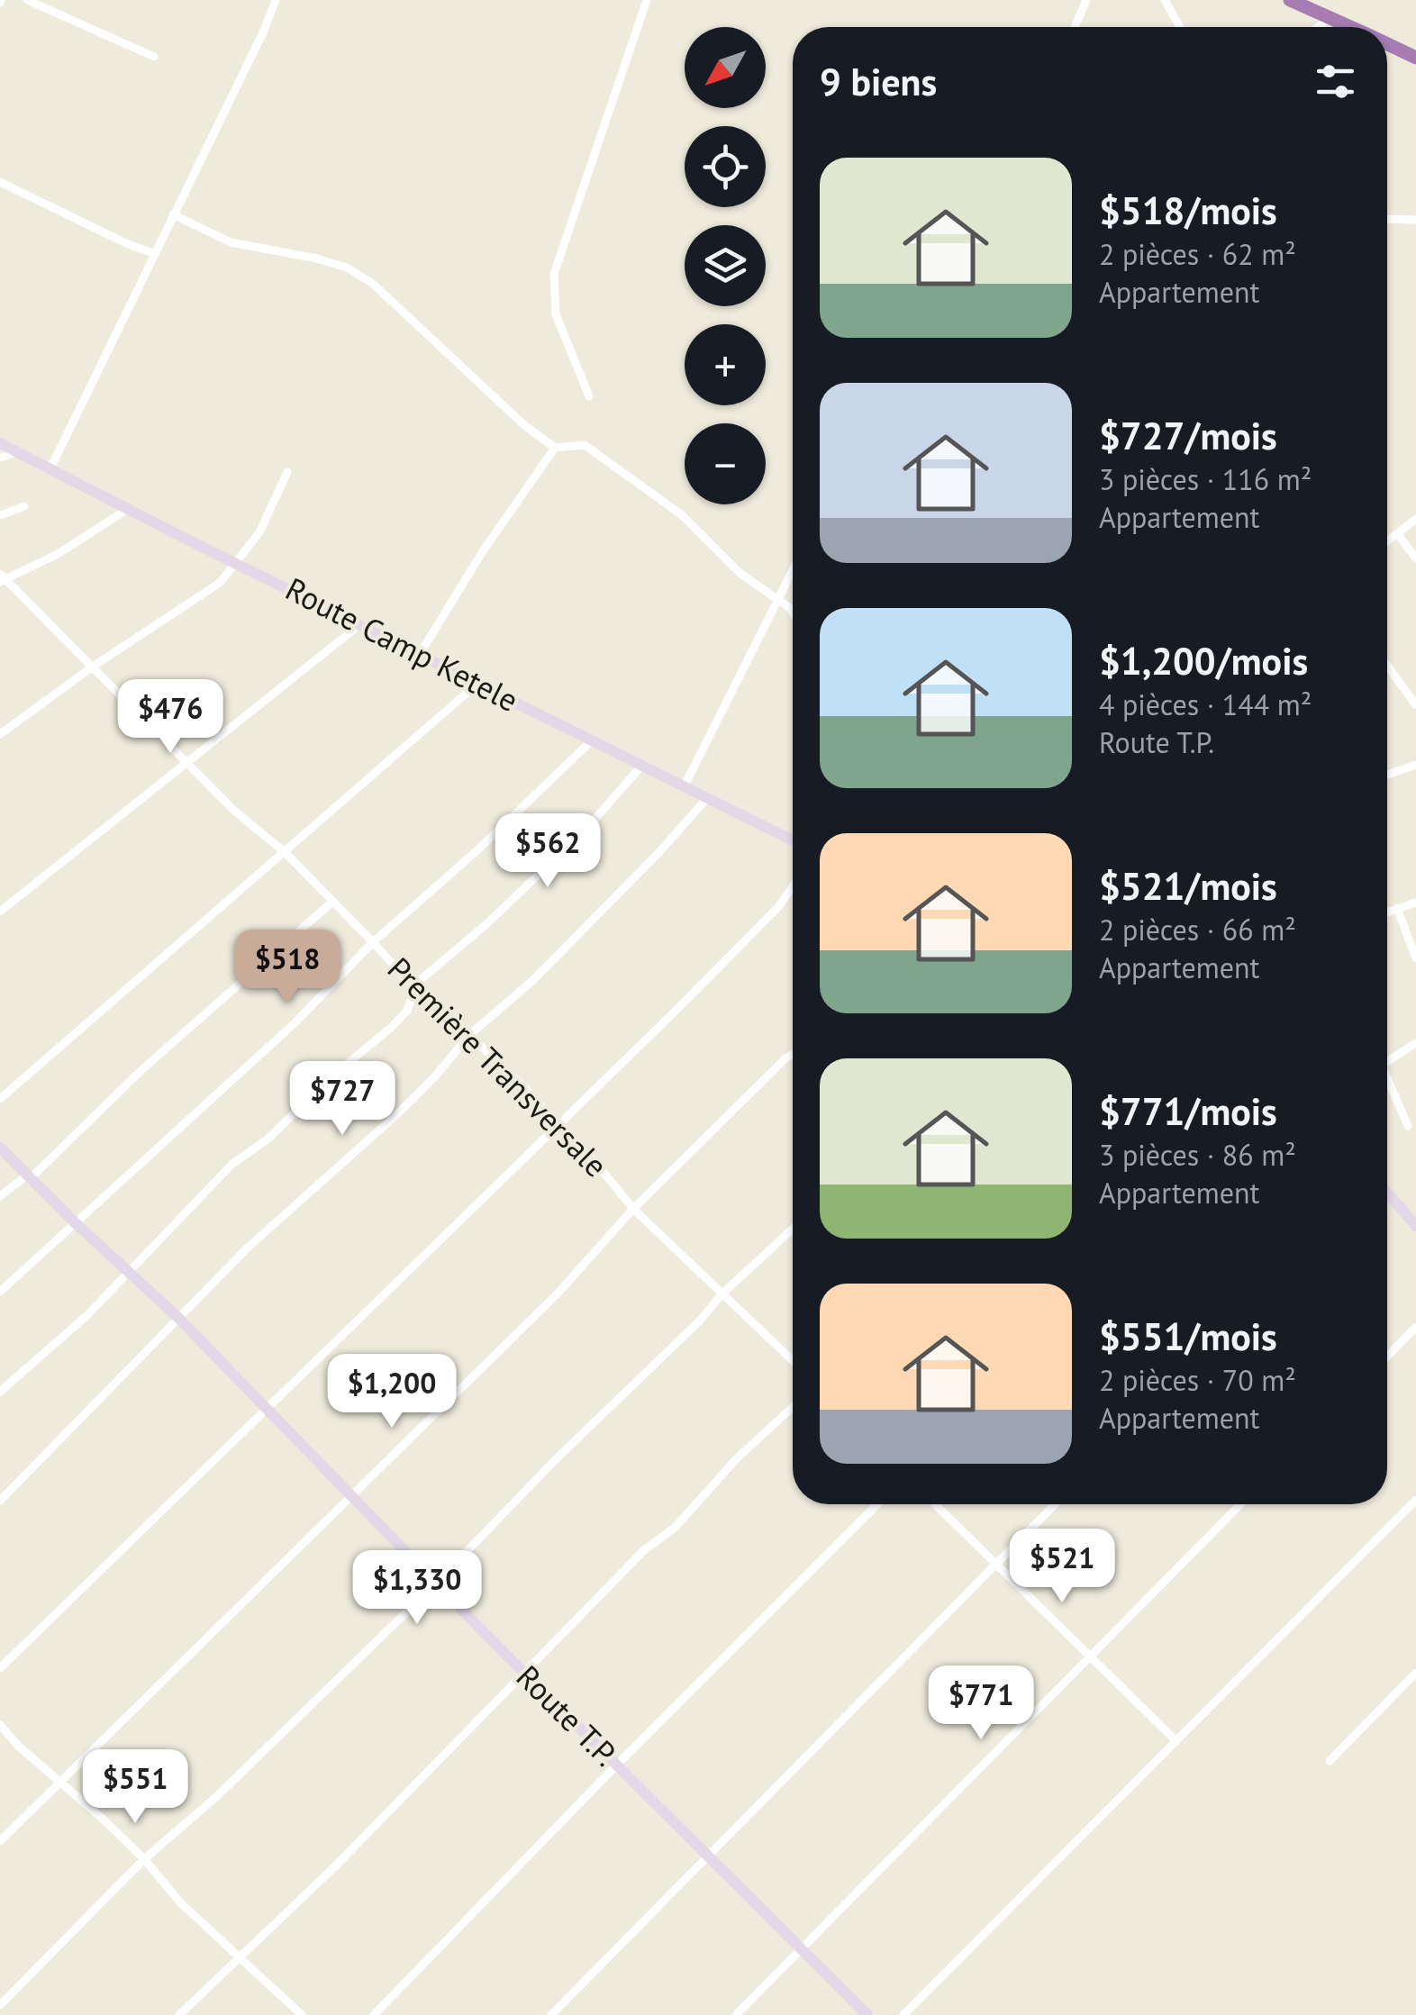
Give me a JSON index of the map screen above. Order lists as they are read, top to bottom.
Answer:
{
  "streets": {
    "street": ["Route Camp Ketele", "Première Transversale", "Route T.P."]
  },
  "north": "bottom left",
  "page": {
    "map_buttons": ["+", "−"],
    "heading": "9 biens",
    "list": [
      {
        "name": "$518/mois",
        "note": "2 pièces · 62 m² · Appartement"
      },
      {
        "name": "$727/mois",
        "note": "3 pièces · 116 m² · Appartement"
      },
      {
        "name": "$1,200/mois",
        "note": "4 pièces · 144 m² · Route T.P."
      },
      {
        "name": "$521/mois",
        "note": "2 pièces · 66 m² · Appartement"
      },
      {
        "name": "$771/mois",
        "note": "3 pièces · 86 m² · Appartement"
      },
      {
        "name": "$551/mois",
        "note": "2 pièces · 70 m² · Appartement"
      }
    ],
    "price": [
      "$476",
      "$562",
      "$518",
      "$727",
      "$1,200",
      "$521",
      "$1,330",
      "$771",
      "$551"
    ]
  }
}
